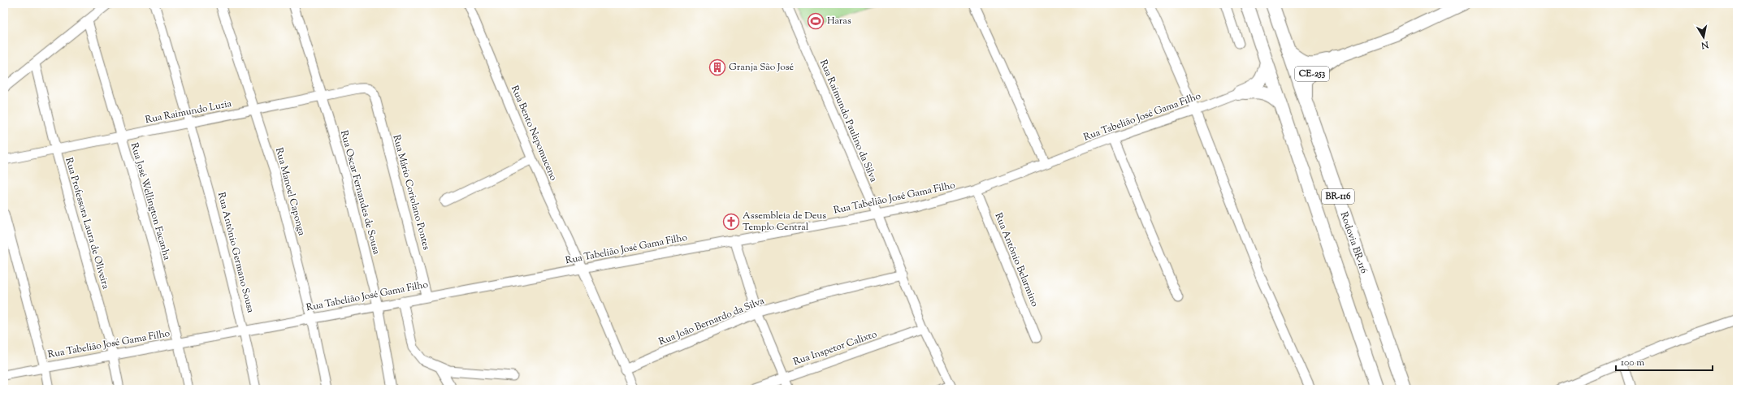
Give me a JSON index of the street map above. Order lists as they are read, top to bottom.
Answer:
{
  "streets": {
    "highway": ["CE-253", "BR-116", "Rodovia BR-116"],
    "street": [
      "Rua Raimundo Luzia",
      "Rua Tabelião José Gama Filho",
      "Rua Raimundo Paulino da Silva",
      "Rua Bento Nepomuceno",
      "Rua Manoel Caponga",
      "Rua Oscar Fernandes de Sousa",
      "Rua Mário Coriolano Pontes",
      "Rua José Wellington Facanha",
      "Rua Professora Laura de Oliveira",
      "Rua Antônio Germano Sousa",
      "Rua Antônio Belarmino",
      "Rua João Bernardo da Silva",
      "Rua Inspetor Calixto"
    ]
  },
  "crossings": [
    ["CE-253", "Rodovia BR-116"],
    ["Rua Raimundo Luzia", "Rua Manoel Caponga"],
    ["Rua Raimundo Luzia", "Rua Oscar Fernandes de Sousa"],
    ["Rua Raimundo Luzia", "Rua Mário Coriolano Pontes"],
    ["Rua Raimundo Luzia", "Rua José Wellington Facanha"],
    ["Rua Raimundo Luzia", "Rua Professora Laura de Oliveira"],
    ["Rua Raimundo Luzia", "Rua Antônio Germano Sousa"],
    ["Rua Tabelião José Gama Filho", "Rua Raimundo Paulino da Silva"],
    ["Rua Tabelião José Gama Filho", "Rua Bento Nepomuceno"],
    ["Rua Tabelião José Gama Filho", "Rua Manoel Caponga"],
    ["Rua Tabelião José Gama Filho", "Rua Oscar Fernandes de Sousa"],
    ["Rua Tabelião José Gama Filho", "Rua Mário Coriolano Pontes"],
    ["Rua Tabelião José Gama Filho", "Rua José Wellington Facanha"],
    ["Rua Tabelião José Gama Filho", "Rua Professora Laura de Oliveira"],
    ["Rua Tabelião José Gama Filho", "Rua Antônio Germano Sousa"],
    ["Rua Tabelião José Gama Filho", "Rua Antônio Belarmino"],
    ["Rua Raimundo Paulino da Silva", "Rua João Bernardo da Silva"],
    ["Rua Raimundo Paulino da Silva", "Rua Inspetor Calixto"],
    ["Rua Bento Nepomuceno", "Rua João Bernardo da Silva"]
  ],
  "places": {
    "sports": ["Haras"],
    "building": ["Granja São José"],
    "church": ["Assembleia de Deus Templo Central"]
  },
  "scale_bar": "100 m",
  "north": "bottom"
}
